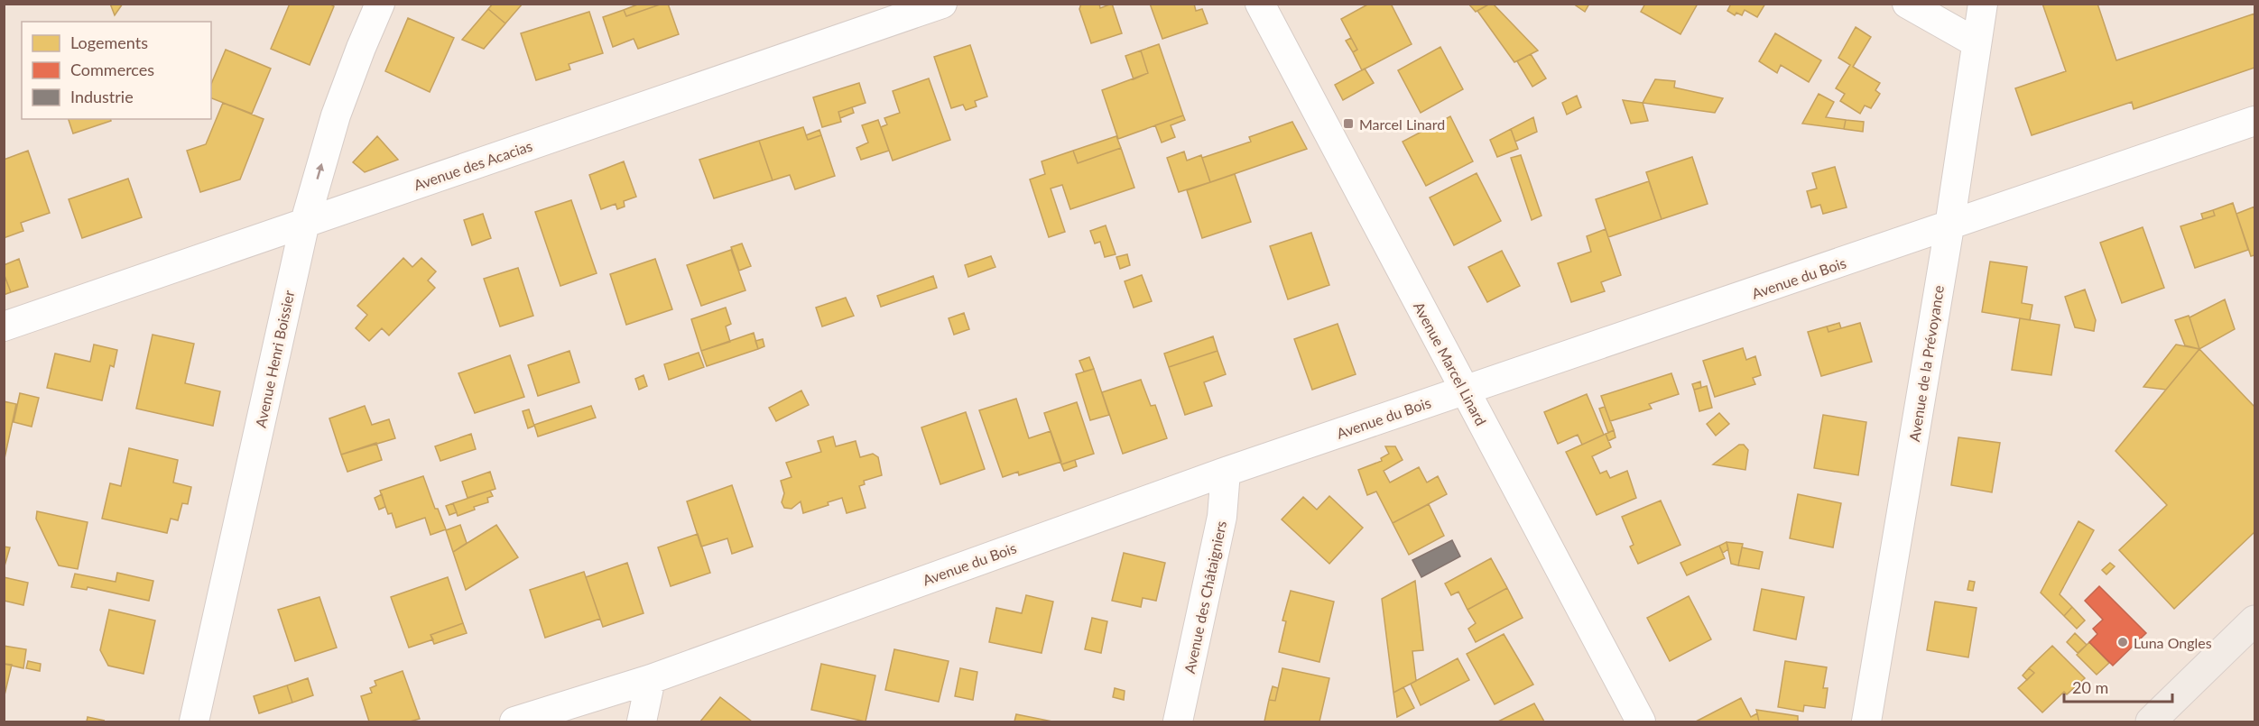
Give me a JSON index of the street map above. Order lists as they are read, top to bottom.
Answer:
{
  "streets": {
    "street": [
      "Avenue des Acacias",
      "Avenue du Bois",
      "Avenue Henri Boissier",
      "Avenue Marcel Linard",
      "Avenue de la Prévoyance",
      "Avenue des Châtaigniers"
    ]
  },
  "crossings": [
    ["Avenue des Acacias", "Avenue Henri Boissier"],
    ["Avenue du Bois", "Avenue Marcel Linard"],
    ["Avenue du Bois", "Avenue de la Prévoyance"],
    ["Avenue du Bois", "Avenue des Châtaigniers"]
  ],
  "places": {
    "transit": ["Marcel Linard"],
    "other": ["Luna Ongles"]
  },
  "legend": ["Logements", "Commerces", "Industrie"],
  "scale_bar": "20 m"
}
